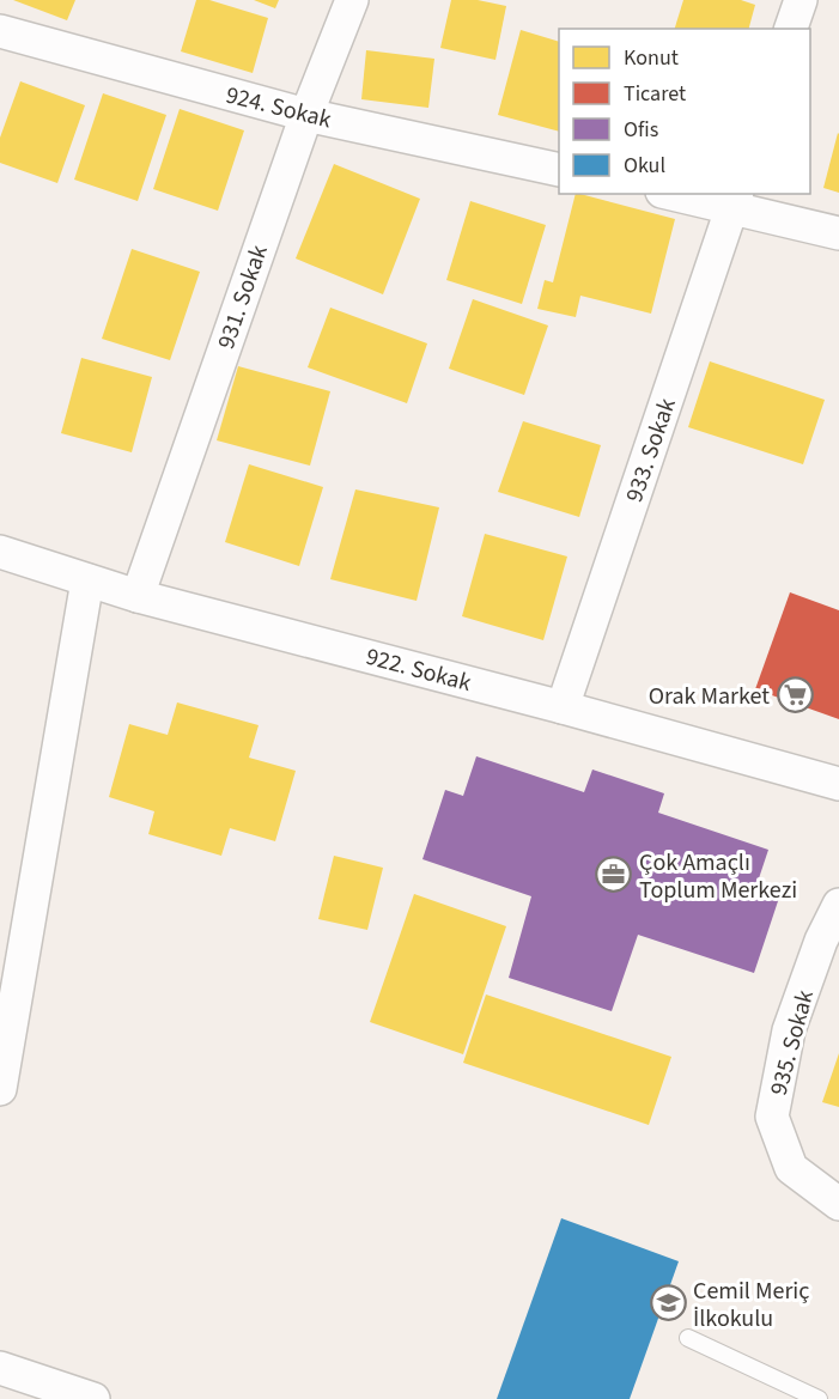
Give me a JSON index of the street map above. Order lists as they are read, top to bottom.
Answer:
{
  "streets": {
    "street": [
      "924. Sokak",
      "931. Sokak",
      "933. Sokak",
      "922. Sokak",
      "935. Sokak"
    ]
  },
  "crossings": [
    ["924. Sokak", "931. Sokak"],
    ["931. Sokak", "922. Sokak"],
    ["933. Sokak", "922. Sokak"]
  ],
  "places": {
    "supermarket": ["Orak Market"],
    "office": ["Çok Amaçlı Toplum Merkezi"],
    "school or university": ["Cemil Meriç İlkokulu"]
  },
  "legend": [
    "Konut",
    "Ticaret",
    "Ofis",
    "Okul"
  ]
}
